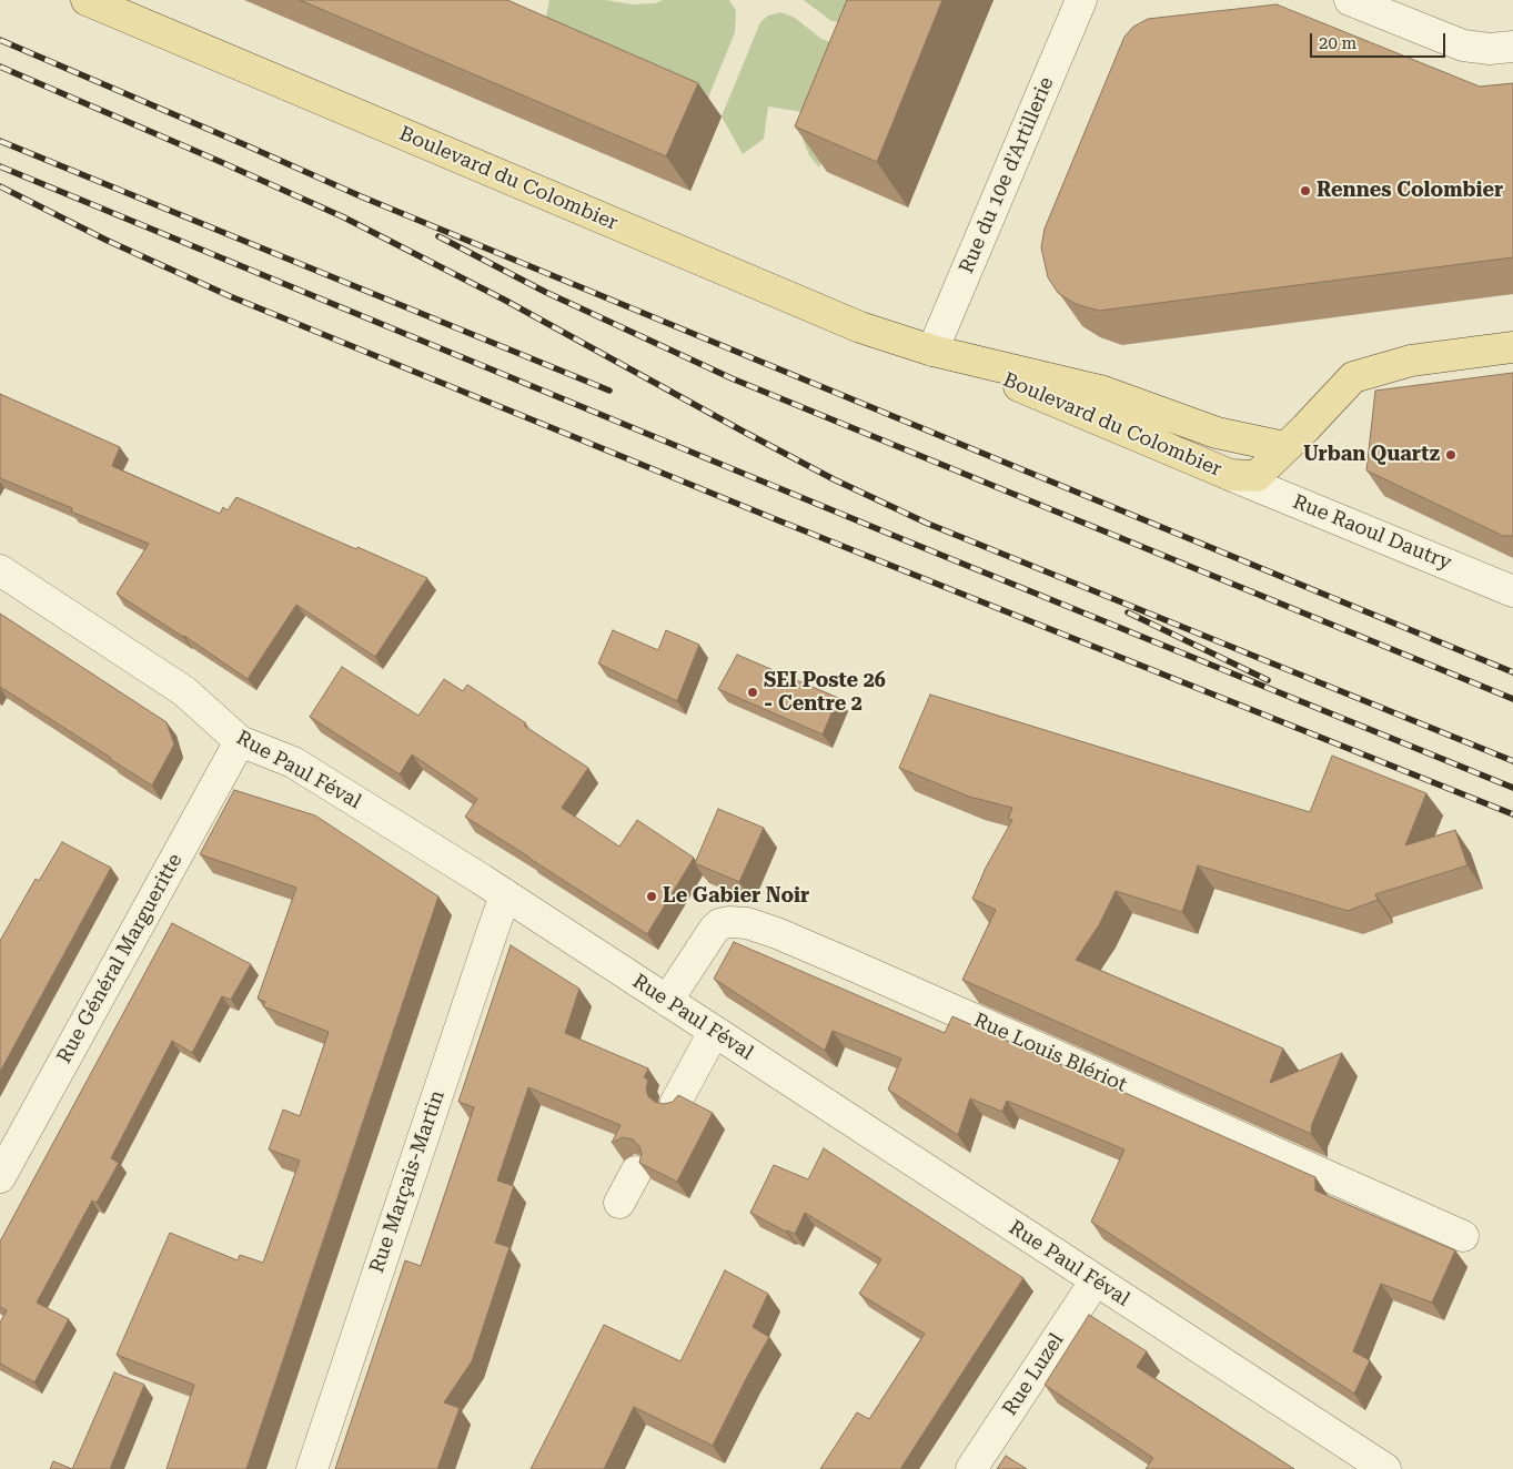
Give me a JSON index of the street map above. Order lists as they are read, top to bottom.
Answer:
{
  "streets": {
    "main road": ["Boulevard du Colombier"],
    "street": [
      "Rue du 10e d'Artillerie",
      "Rue Raoul Dautry",
      "Rue Paul Féval",
      "Rue Général Margueritte",
      "Rue Louis Blériot",
      "Rue Marçais-Martin",
      "Rue Luzel"
    ]
  },
  "crossings": [
    ["Rue du 10e d'Artillerie", "Boulevard du Colombier"],
    ["Boulevard du Colombier", "Rue Raoul Dautry"],
    ["Rue Paul Féval", "Rue Général Margueritte"],
    ["Rue Paul Féval", "Rue Louis Blériot"],
    ["Rue Paul Féval", "Rue Marçais-Martin"],
    ["Rue Paul Féval", "Rue Luzel"]
  ],
  "places": [
    "Rennes Colombier",
    "Urban Quartz",
    "SEI Poste 26 - Centre 2",
    "Le Gabier Noir"
  ],
  "scale_bar": "20 m"
}
